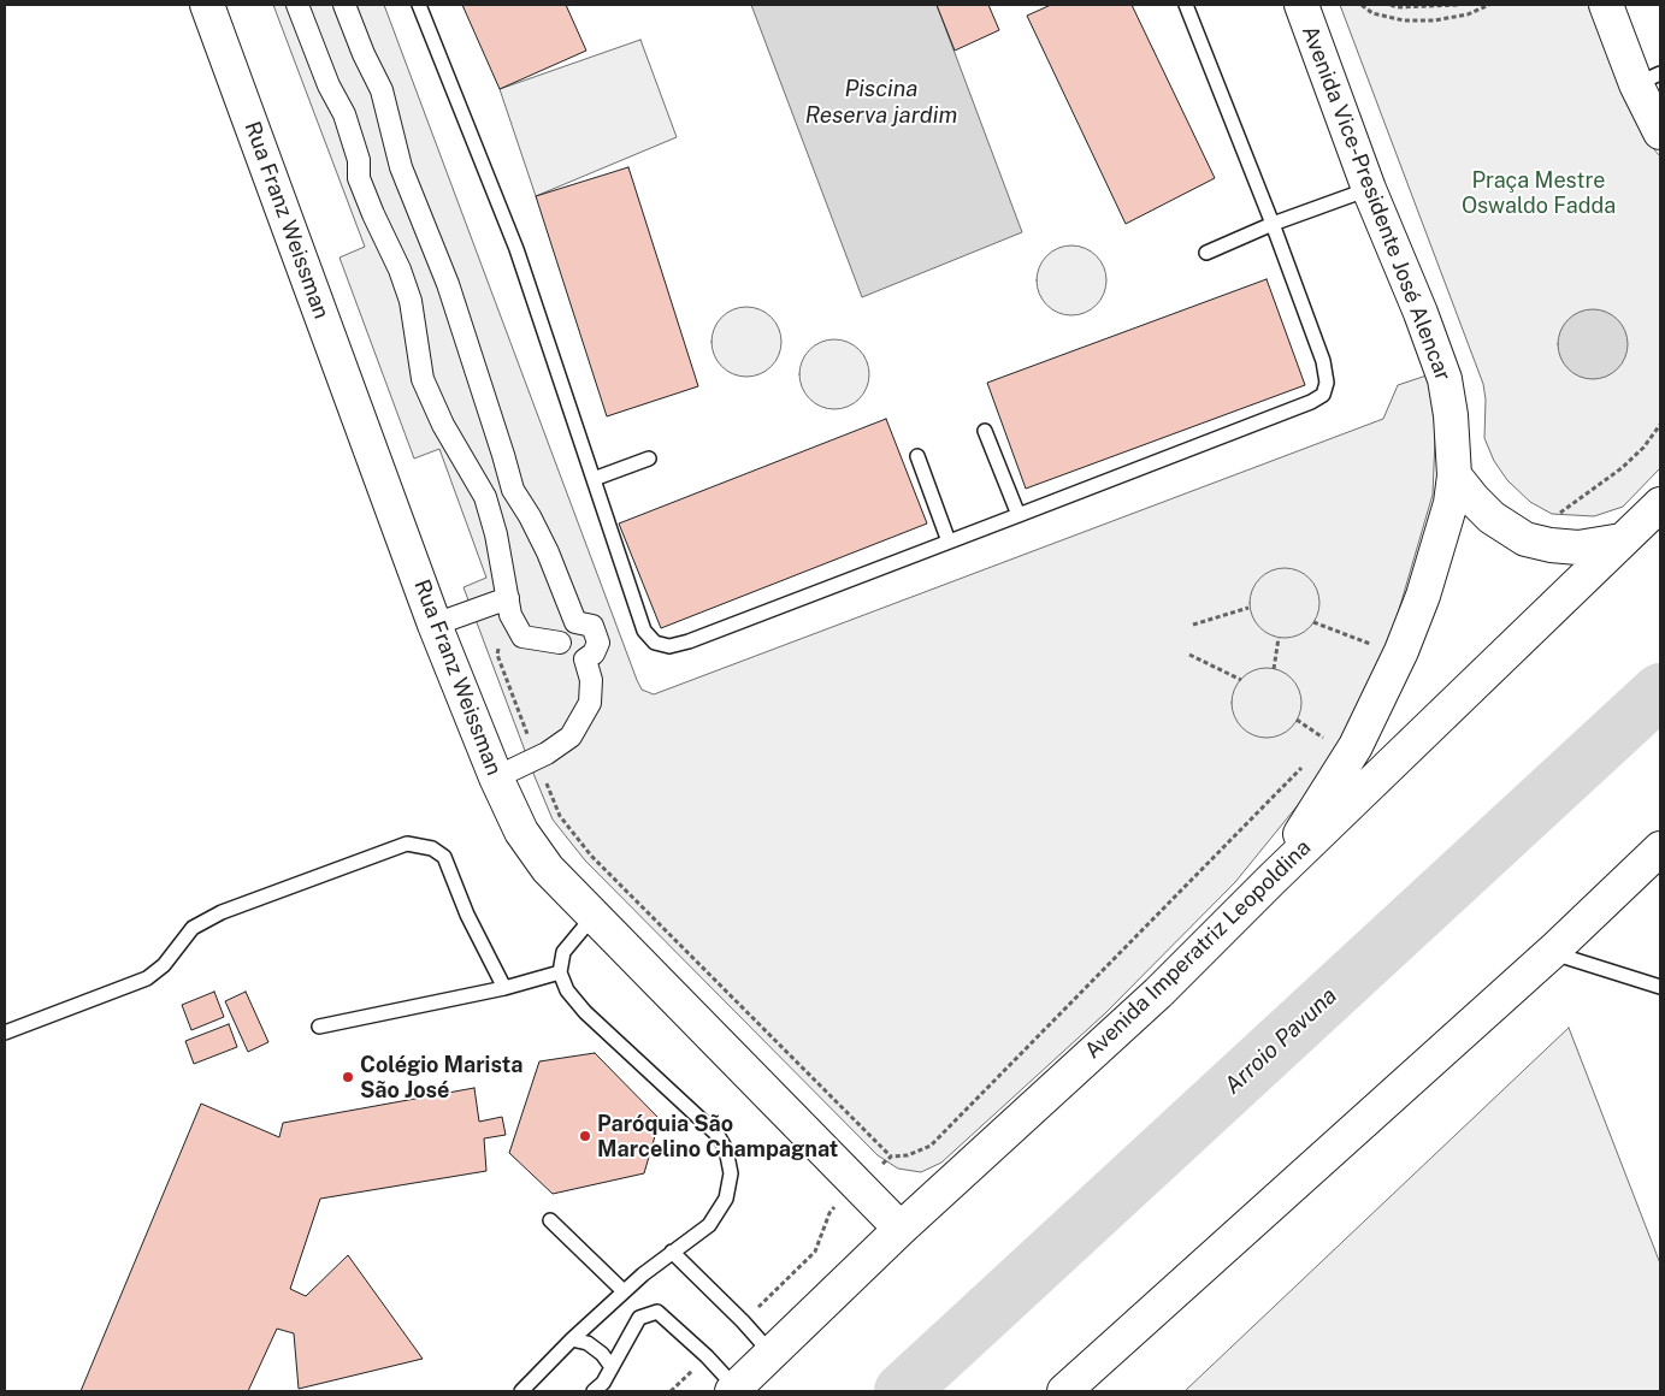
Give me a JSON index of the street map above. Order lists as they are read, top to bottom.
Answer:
{
  "streets": {
    "street": ["Avenida Vice-Presidente José Alencar", "Rua Franz Weissman", "Avenida Imperatriz Leopoldina"]
  },
  "crossings": [
    ["Avenida Vice-Presidente José Alencar", "Avenida Imperatriz Leopoldina"],
    ["Rua Franz Weissman", "Avenida Imperatriz Leopoldina"]
  ],
  "water": ["Piscina Reserva jardim", "Arroio Pavuna"],
  "parks": ["Praça Mestre Oswaldo Fadda"],
  "places": ["Colégio Marista São José", "Paróquia São Marcelino Champagnat"]
}
